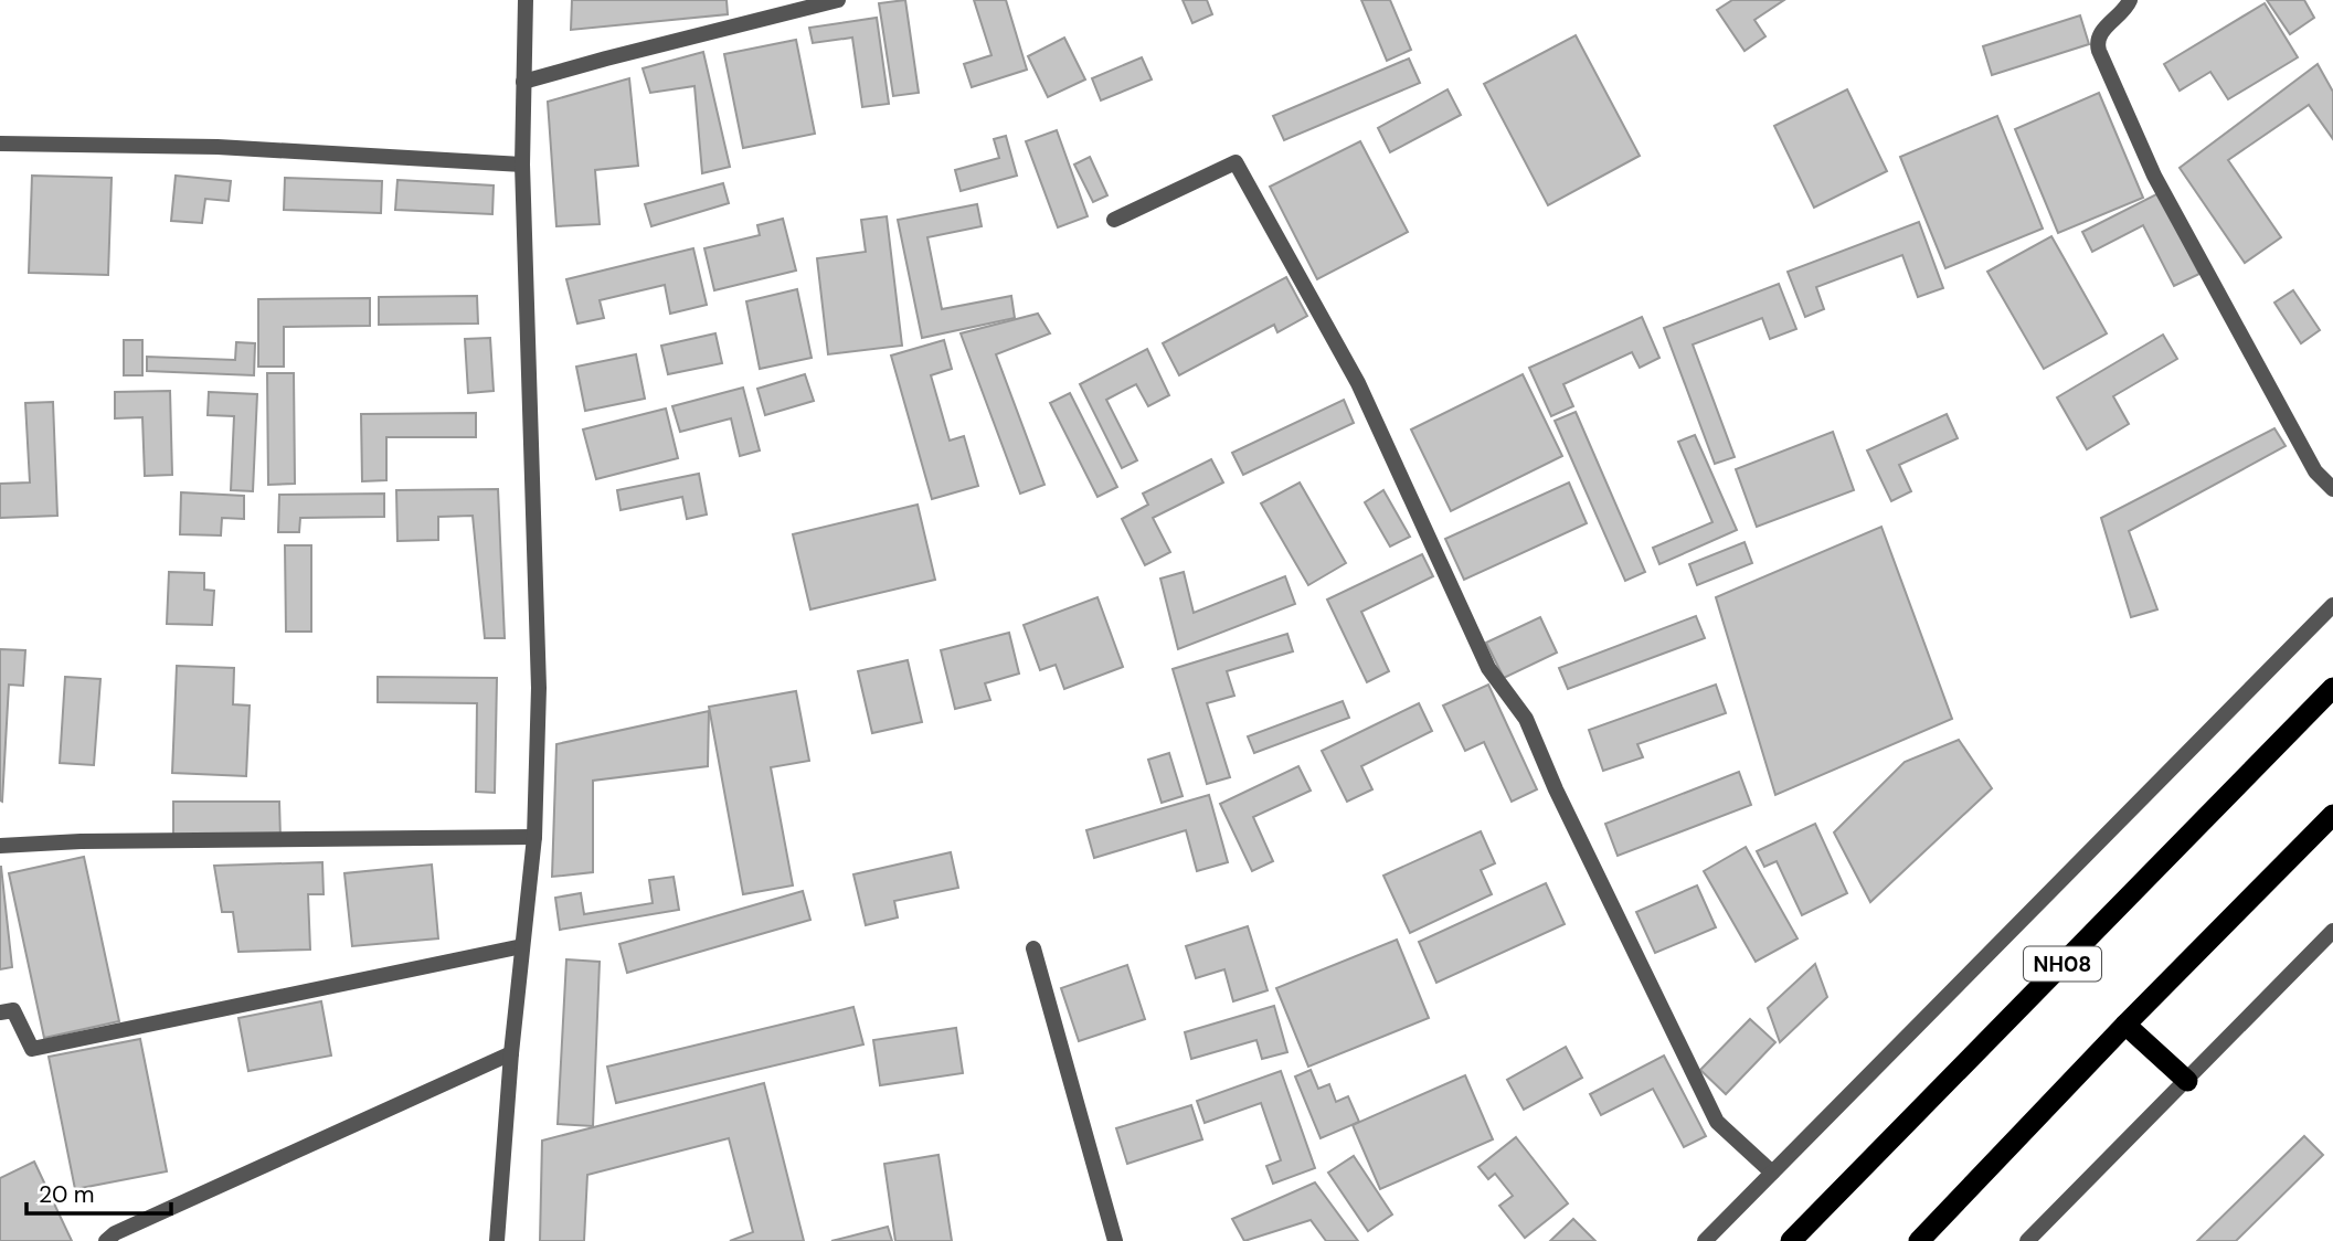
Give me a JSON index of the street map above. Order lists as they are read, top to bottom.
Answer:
{
  "streets": {
    "highway": ["NH08"]
  },
  "scale_bar": "20 m"
}
